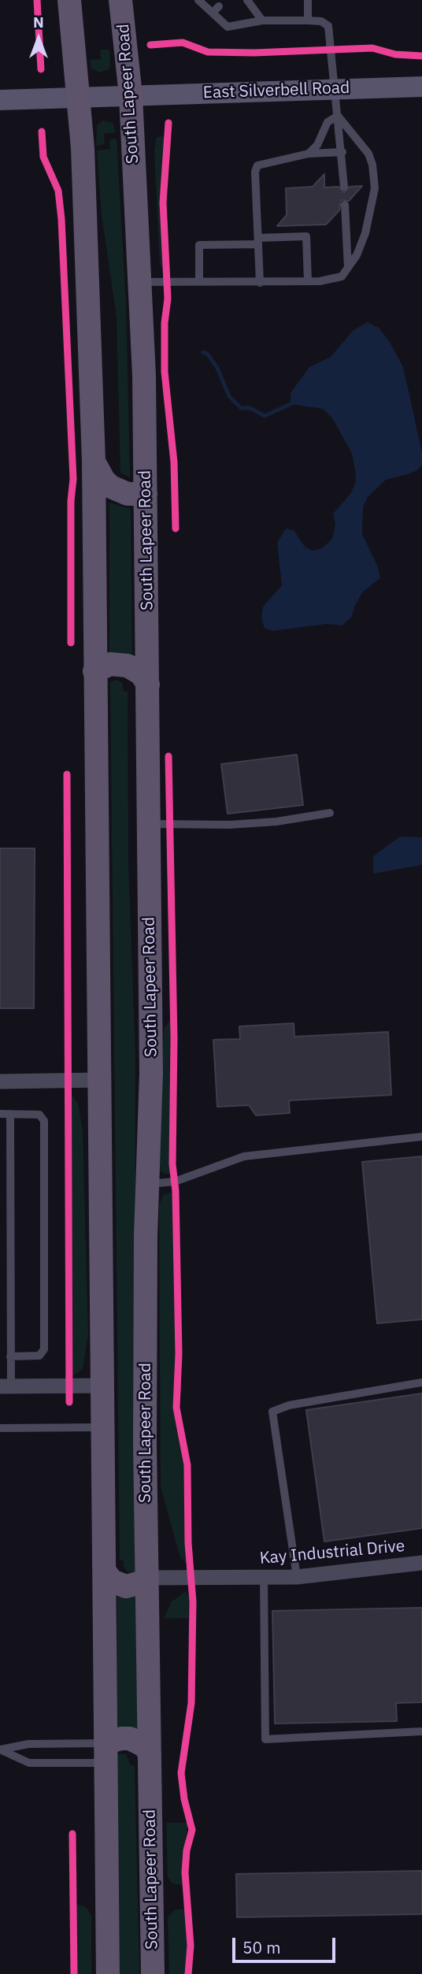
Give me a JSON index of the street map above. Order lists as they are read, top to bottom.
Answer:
{
  "streets": {
    "main road": ["East Silverbell Road", "South Lapeer Road"],
    "street": ["Kay Industrial Drive"]
  },
  "crossings": [
    ["East Silverbell Road", "South Lapeer Road"],
    ["South Lapeer Road", "Kay Industrial Drive"]
  ],
  "scale_bar": "50 m",
  "north": "top"
}
